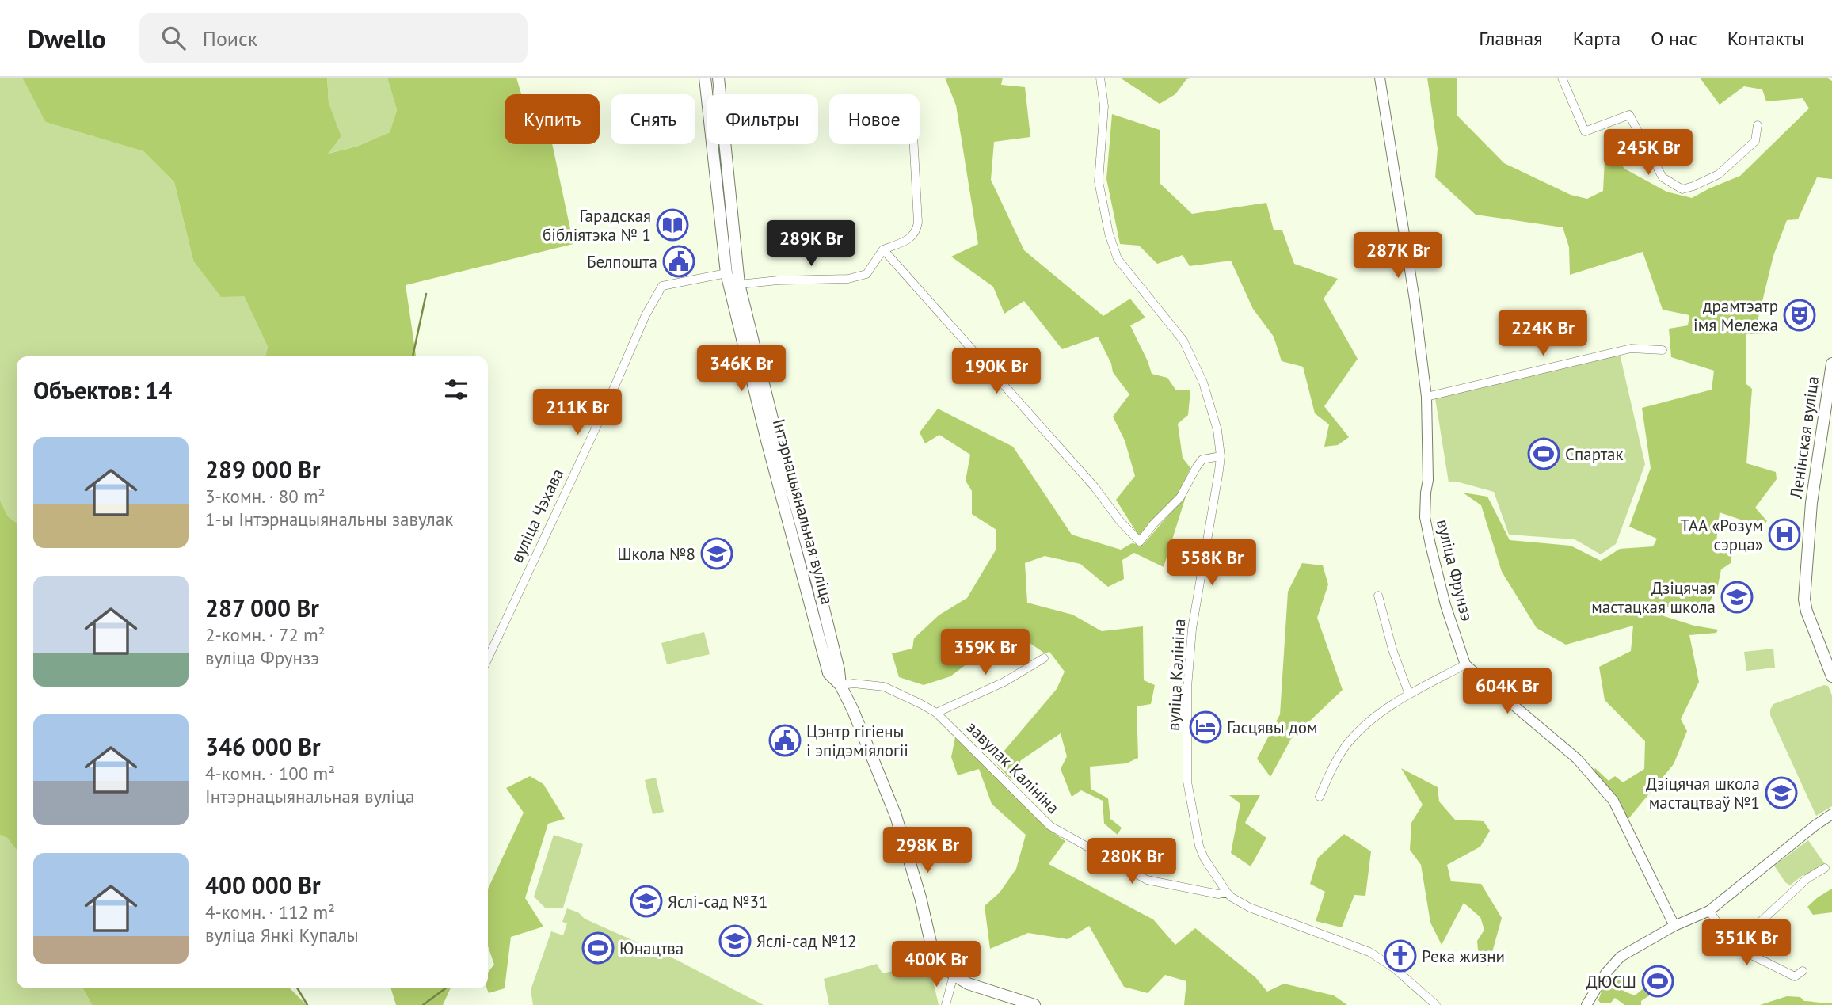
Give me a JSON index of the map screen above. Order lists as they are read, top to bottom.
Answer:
{
  "streets": {
    "main road": ["Ленінская вуліца", "Інтэрнацыянальная вуліца"],
    "street": [
      "вуліца Чэхава",
      "вуліца Фрунзэ",
      "вуліца Калініна",
      "завулак Калініна"
    ]
  },
  "crossings": [
    ["Інтэрнацыянальная вуліца", "вуліца Чэхава"],
    ["Інтэрнацыянальная вуліца", "завулак Калініна"],
    ["вуліца Калініна", "завулак Калініна"]
  ],
  "places": {
    "library": ["Гарадская бібліятэка № 1"],
    "public building": ["Белпошта", "Цэнтр гігіены і эпідэміялогіі"],
    "theatre": ["драмтэатр імя Мележа"],
    "sports": ["Спартак", "Юнацтва", "ДЮСШ"],
    "hospital": ["ТАА «Розум сэрца»"],
    "school or university": [
      "Школа №8",
      "Дзіцячая мастацкая школа",
      "Дзіцячая школа мастацтваў №1",
      "Яслі-сад №31",
      "Яслі-сад №12"
    ],
    "hotel": ["Гасцявы дом"],
    "church": ["Река жизни"]
  },
  "page": {
    "header": "Dwello",
    "search": "Поиск",
    "nav": [
      "Главная",
      "Карта",
      "О нас",
      "Контакты"
    ],
    "chip": [
      "Купить",
      "Снять",
      "Фильтры",
      "Новое"
    ],
    "price": [
      "245K Br",
      "289K Br",
      "287K Br",
      "224K Br",
      "346K Br",
      "190K Br",
      "211K Br",
      "558K Br",
      "359K Br",
      "604K Br",
      "298K Br",
      "280K Br",
      "351K Br",
      "400K Br"
    ],
    "heading": "Объектов: 14",
    "list": [
      {
        "name": "289 000 Br",
        "note": "3-комн. · 80 m² · 1-ы Інтэрнацыянальны завулак"
      },
      {
        "name": "287 000 Br",
        "note": "2-комн. · 72 m² · вуліца Фрунзэ"
      },
      {
        "name": "346 000 Br",
        "note": "4-комн. · 100 m² · Інтэрнацыянальная вуліца"
      },
      {
        "name": "400 000 Br",
        "note": "4-комн. · 112 m² · вуліца Янкі Купалы"
      }
    ]
  }
}
